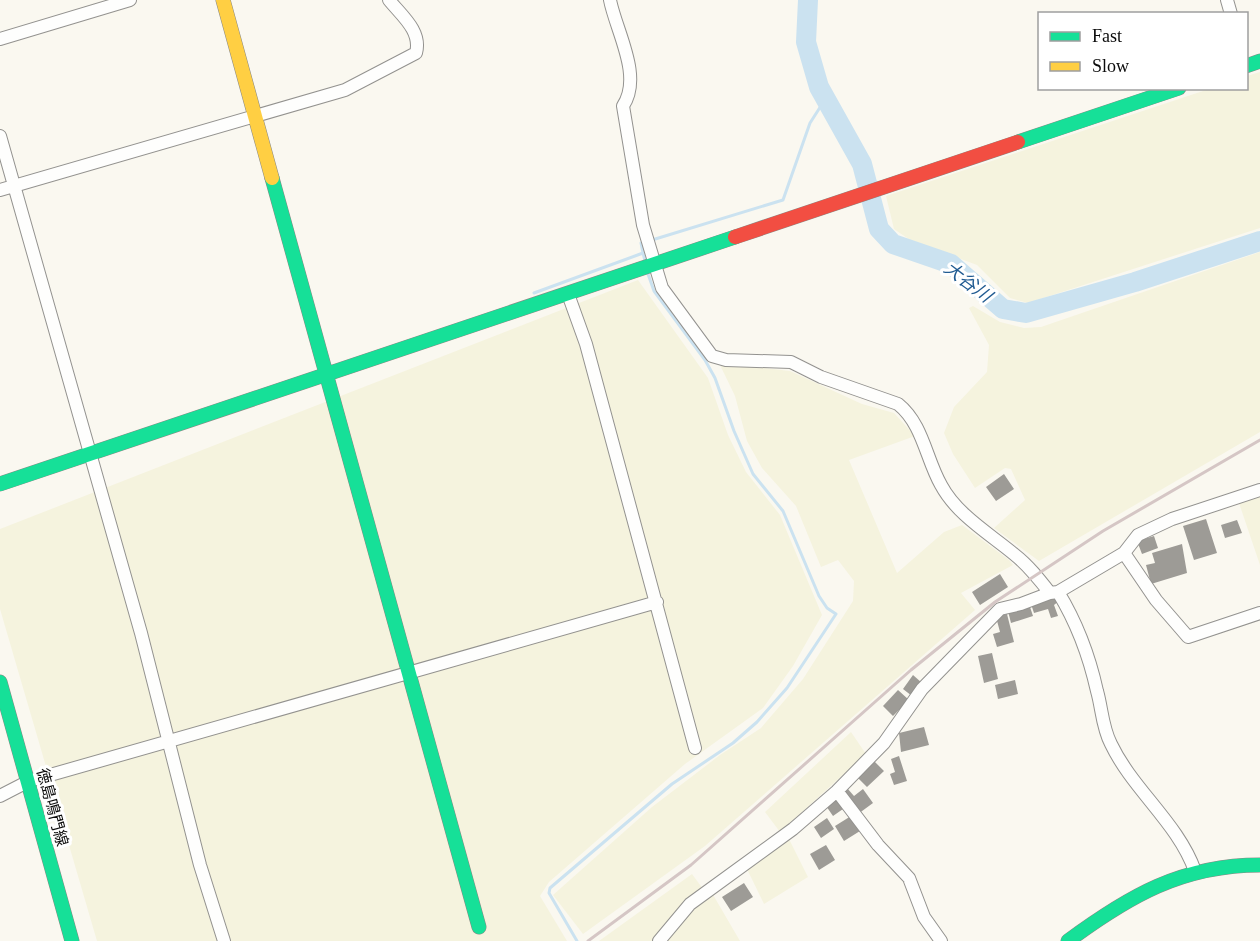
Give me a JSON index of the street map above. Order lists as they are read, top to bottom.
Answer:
{
  "streets": {
    "street": ["徳島鳴門線"]
  },
  "water": ["大谷川"],
  "legend": ["Fast", "Slow"]
}
